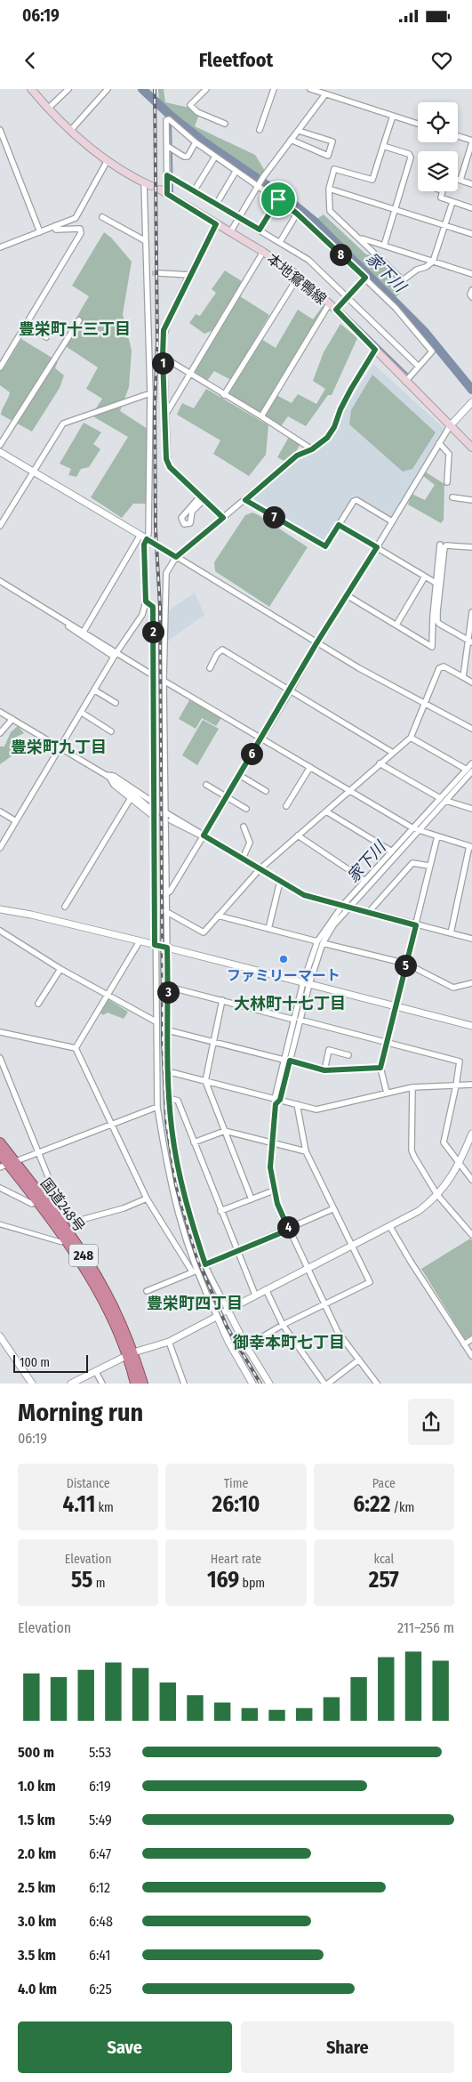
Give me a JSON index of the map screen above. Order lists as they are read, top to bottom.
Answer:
{
  "streets": {
    "highway": ["国道248号", "248"],
    "main road": ["本地鴛鴨線"]
  },
  "districts": [
    "豊栄町十三丁目",
    "豊栄町九丁目",
    "大林町十七丁目",
    "豊栄町四丁目",
    "御幸本町七丁目"
  ],
  "water": ["家下川"],
  "places": ["ファミリーマート"],
  "scale_bar": "100 m",
  "page": {
    "status": "06:19",
    "header": "Fleetfoot",
    "pins": [
      "8",
      "1",
      "7",
      "2",
      "6",
      "5",
      "3",
      "4"
    ],
    "scale": "100 m",
    "heading": ["Morning run", "06:19"],
    "stats": [
      ["Distance", "4.11 km"],
      ["Time", "26:10"],
      ["Pace", "6:22 /km"],
      ["Elevation", "55 m"],
      ["Heart rate", "169 bpm"],
      ["kcal", "257"]
    ],
    "chart": ["Elevation", "211–256 m"],
    "list": [
      {
        "name": "500 m",
        "note": "5:53"
      },
      {
        "name": "1.0 km",
        "note": "6:19"
      },
      {
        "name": "1.5 km",
        "note": "5:49"
      },
      {
        "name": "2.0 km",
        "note": "6:47"
      },
      {
        "name": "2.5 km",
        "note": "6:12"
      },
      {
        "name": "3.0 km",
        "note": "6:48"
      },
      {
        "name": "3.5 km",
        "note": "6:41"
      },
      {
        "name": "4.0 km",
        "note": "6:25"
      }
    ],
    "buttons": ["Save", "Share"]
  }
}
